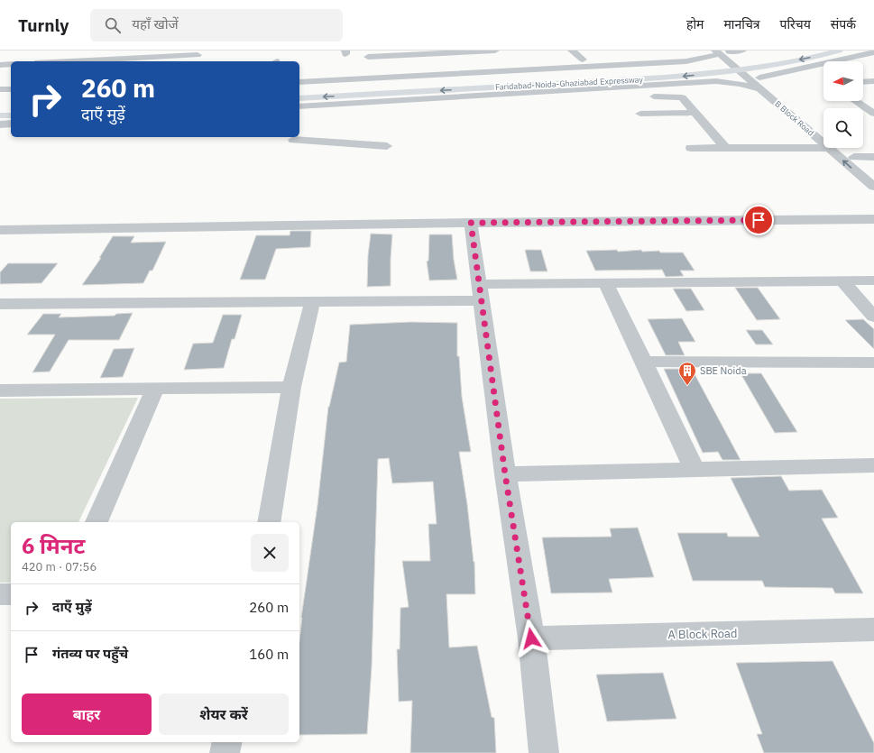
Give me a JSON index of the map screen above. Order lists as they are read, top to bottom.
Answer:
{
  "streets": {
    "main road": ["Faridabad-Noida-Ghaziabad Expressway"],
    "street": ["B Block Road", "A Block Road"]
  },
  "places": {
    "building": ["SBE Noida"]
  },
  "north": "left",
  "page": {
    "header": "Turnly",
    "search": "यहाँ खोजें",
    "nav": [
      "होम",
      "मानचित्र",
      "परिचय",
      "संपर्क"
    ],
    "turn": ["260 m", "दाएँ मुड़ें"],
    "heading": ["6 मिनट", "420 m · 07:56"],
    "list": [
      {
        "name": "दाएँ मुड़ें",
        "value": "260 m"
      },
      {
        "name": "गंतव्य पर पहुँचे",
        "value": "160 m"
      }
    ],
    "buttons": ["बाहर", "शेयर करें"]
  }
}
